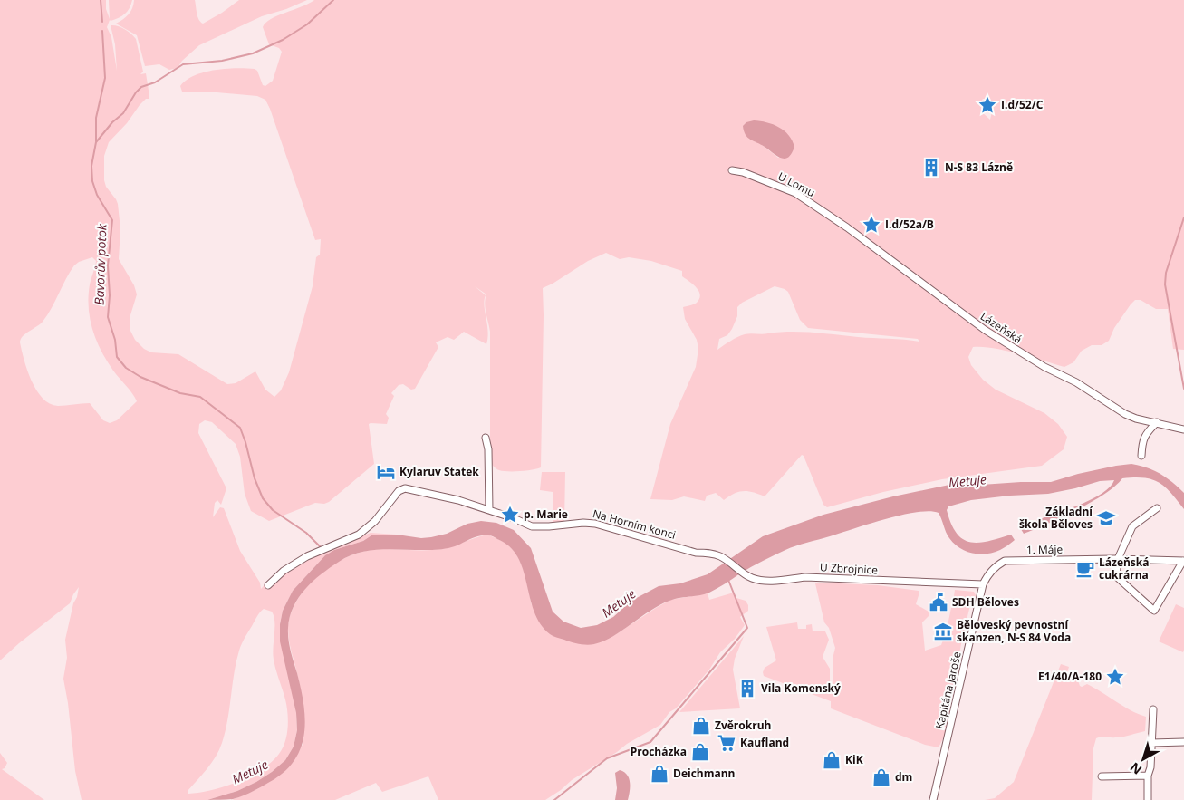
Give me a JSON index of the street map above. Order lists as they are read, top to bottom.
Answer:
{
  "streets": {
    "street": [
      "U Lomu",
      "Lázeňská",
      "Na Horním konci",
      "1. Máje",
      "U Zbrojnice",
      "Kapitána Jaroše"
    ]
  },
  "crossings": [
    ["U Lomu", "Lázeňská"],
    ["Na Horním konci", "U Zbrojnice"],
    ["1. Máje", "U Zbrojnice"],
    ["1. Máje", "Kapitána Jaroše"],
    ["U Zbrojnice", "Kapitána Jaroše"]
  ],
  "water": ["Bavorův potok", "Metuje"],
  "places": {
    "place": [
      "I.d/52/C",
      "I.d/52a/B",
      "p. Marie",
      "E1/40/A-180"
    ],
    "building": ["N-S 83 Lázně", "Vila Komenský"],
    "hotel": ["Kylaruv Statek"],
    "school or university": ["Základní škola Běloves"],
    "cafe": ["Lázeňská cukrárna"],
    "public building": ["SDH Běloves"],
    "museum": ["Běloveský pevnostní skanzen, N-S 84 Voda"],
    "shop": [
      "Zvěrokruh",
      "Procházka",
      "KiK",
      "Deichmann",
      "dm"
    ],
    "supermarket": ["Kaufland"]
  },
  "north": "bottom left"
}
